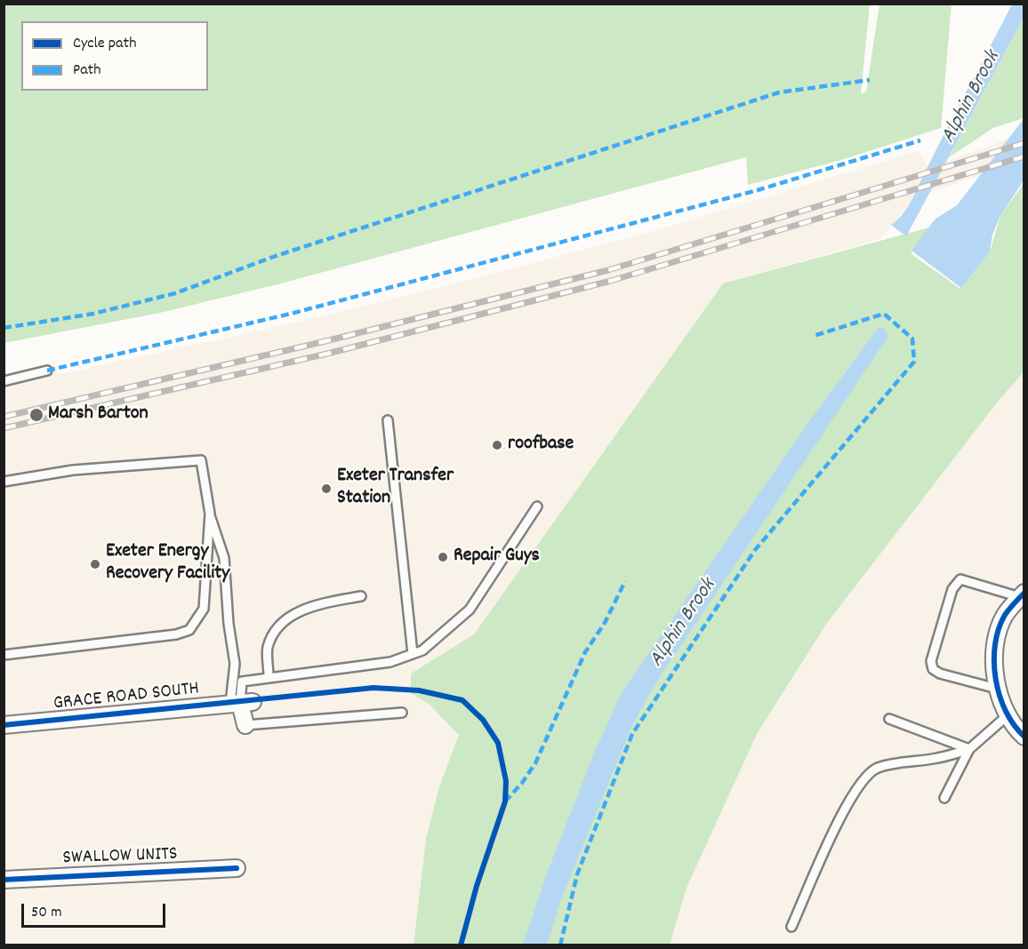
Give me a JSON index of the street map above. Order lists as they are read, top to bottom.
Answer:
{
  "streets": {
    "street": ["GRACE ROAD SOUTH", "SWALLOW UNITS"]
  },
  "water": ["Alphin Brook"],
  "places": [
    "Marsh Barton",
    "roofbase",
    "Exeter Transfer Station",
    "Repair Guys",
    "Exeter Energy Recovery Facility"
  ],
  "legend": ["Cycle path", "Path"],
  "scale_bar": "50 m"
}
